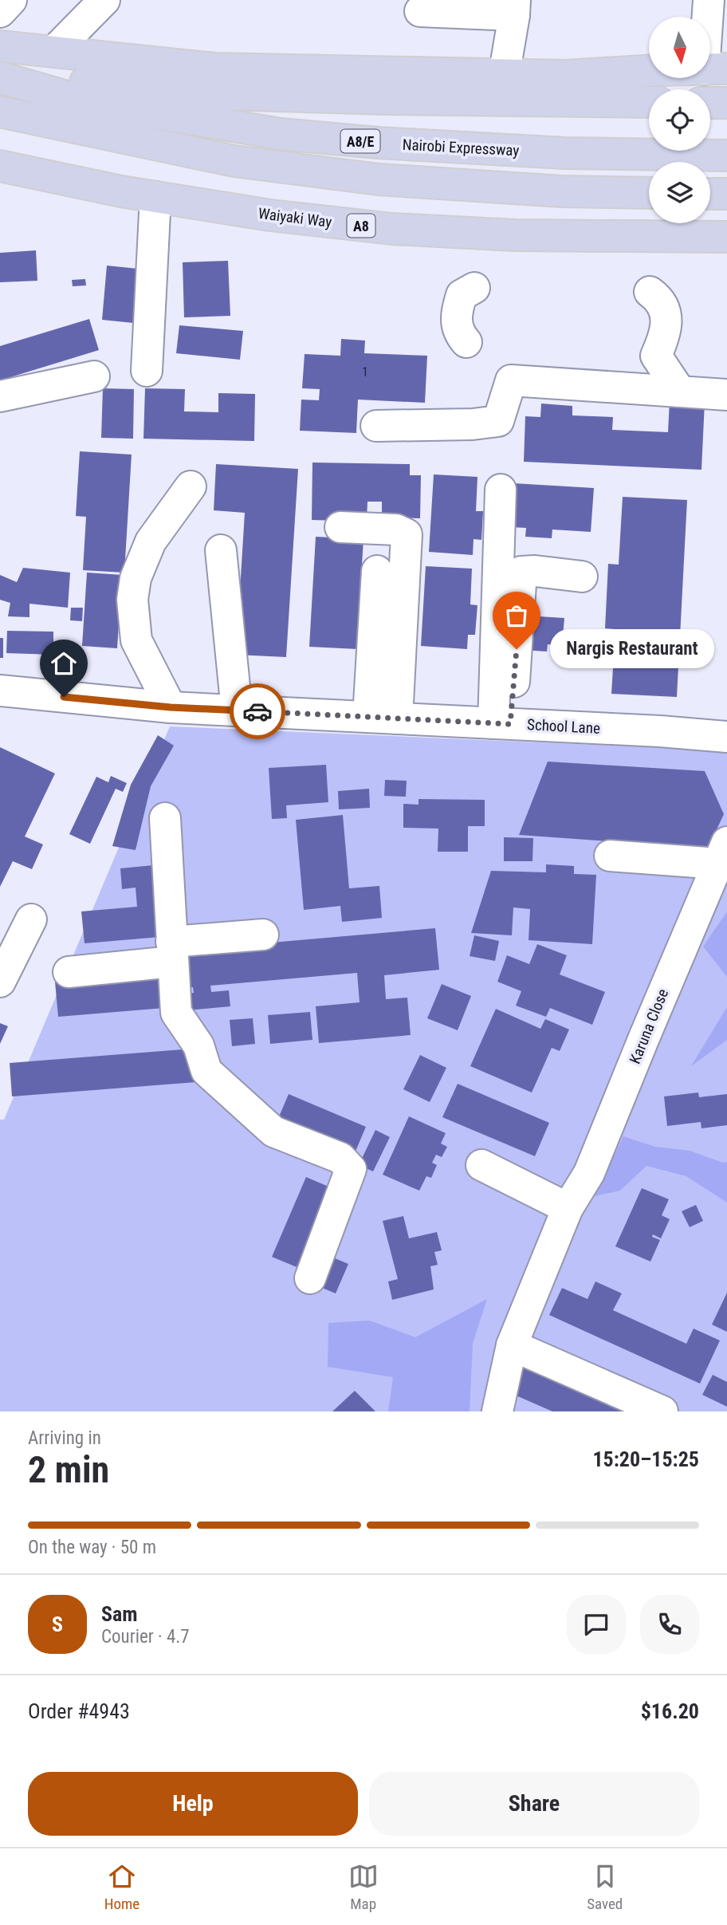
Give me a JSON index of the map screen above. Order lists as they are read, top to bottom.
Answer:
{
  "streets": {
    "highway": [
      "A8/E",
      "Nairobi Expressway",
      "Waiyaki Way",
      "A8"
    ],
    "street": ["School Lane", "Karuna Close"]
  },
  "places": ["Nargis Restaurant"],
  "house_numbers": ["1"],
  "north": "bottom",
  "page": {
    "bubble": "Nargis Restaurant",
    "heading": ["2 min", "Arriving in", "15:20–15:25"],
    "panel": [
      "Sam",
      "Courier · 4.7",
      "Order #4943",
      "$16.20"
    ],
    "bar": "On the way · 50 m",
    "round": "S",
    "buttons": ["Help", "Share"],
    "tabs": ["Home", "Map", "Saved"]
  }
}
